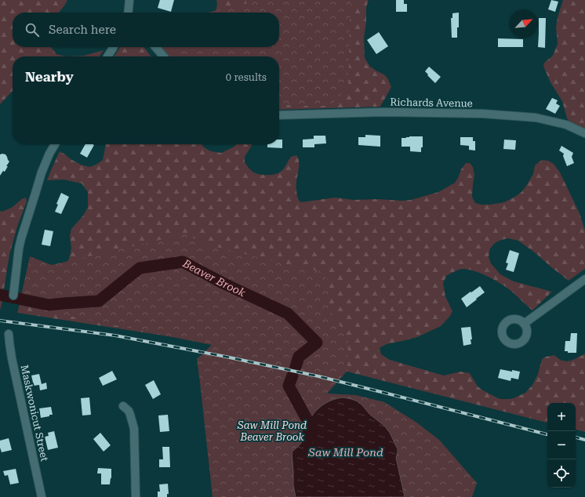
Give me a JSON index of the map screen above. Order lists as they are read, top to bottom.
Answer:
{
  "streets": {
    "street": ["Richards Avenue", "Maskwonicut Street"]
  },
  "water": ["Beaver Brook", "Saw Mill Pond"],
  "parks": ["Saw Mill Pond Beaver Brook"],
  "north": "top right",
  "page": {
    "search": "Search here",
    "heading": ["Nearby", "0 results"],
    "map_buttons": ["+", "−"]
  }
}
